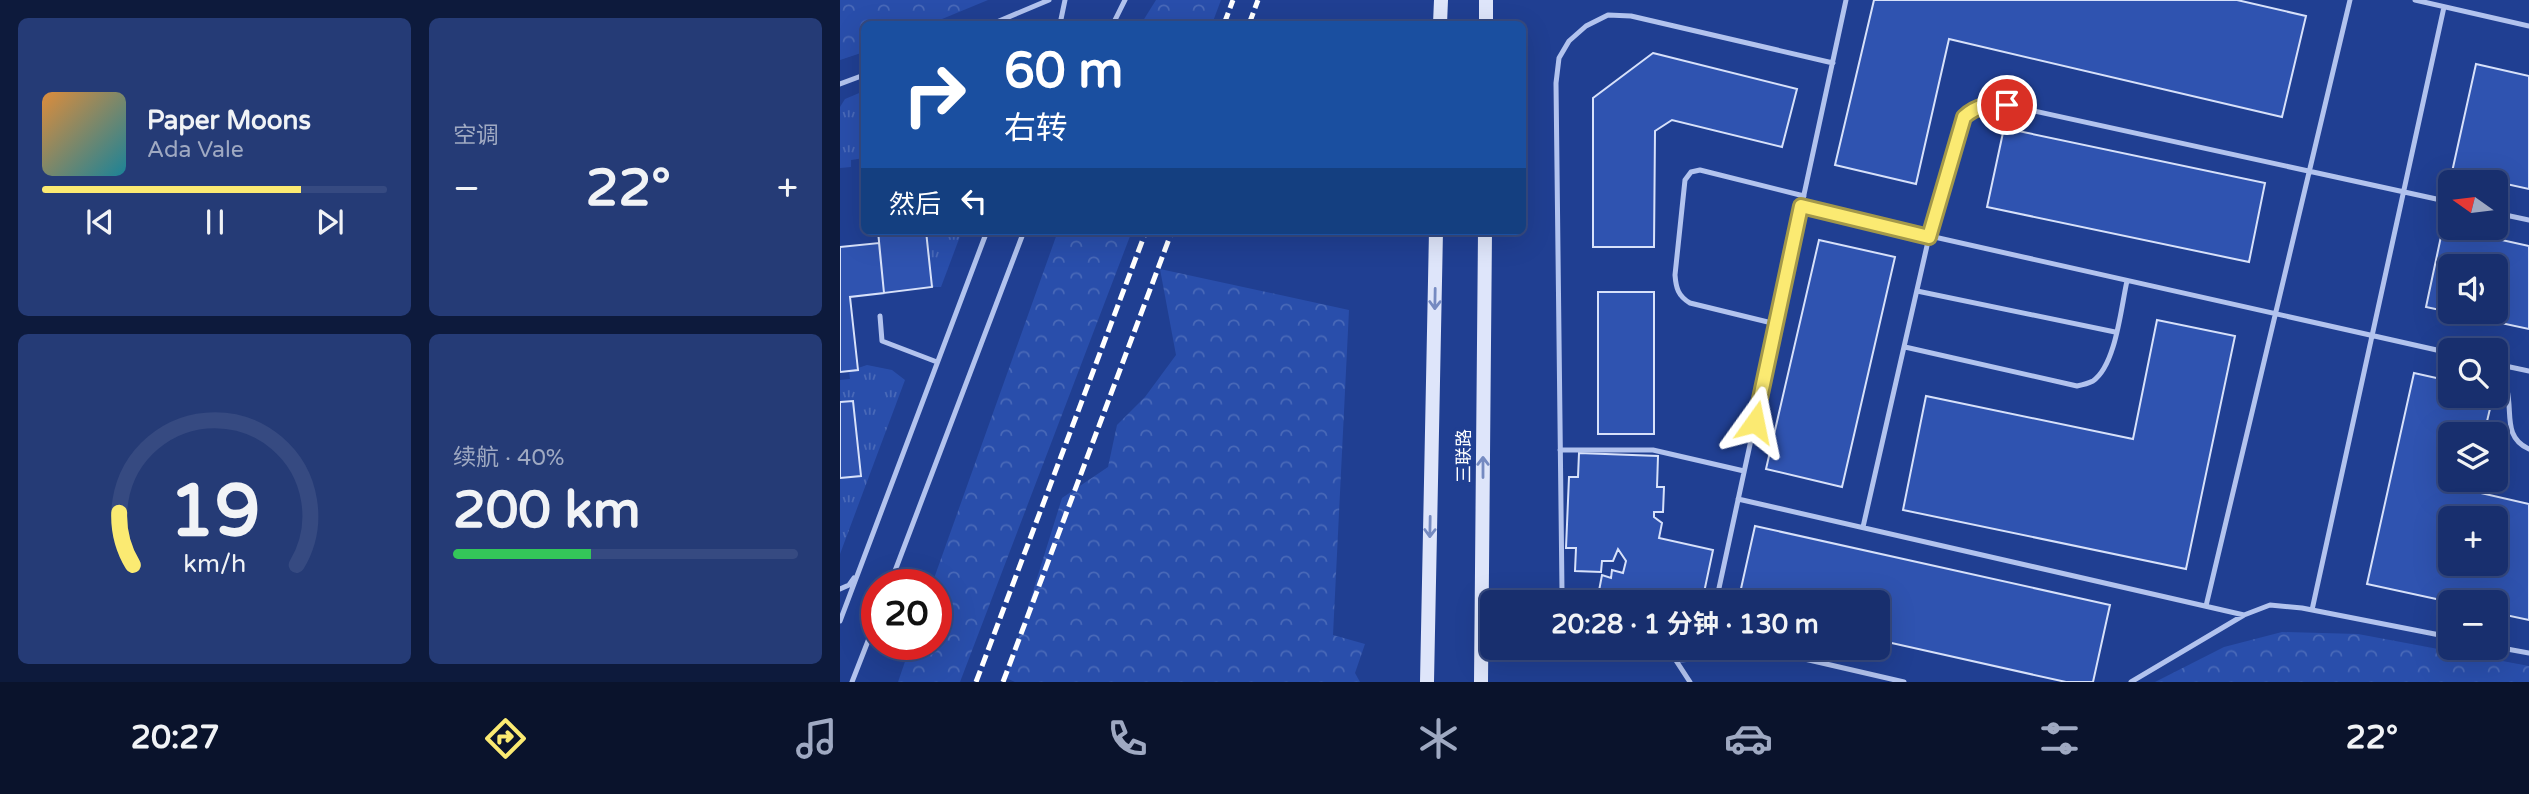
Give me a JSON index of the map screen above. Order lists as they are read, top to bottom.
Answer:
{
  "streets": {
    "street": ["三联路"]
  },
  "north": "left",
  "page": {
    "tile": [
      "空调",
      ["续航 · 40%", "200 km"]
    ],
    "turn": ["60 m", "右转"],
    "song": ["Paper Moons", "Ada Vale"],
    "heat": ["−", "22°", "+"],
    "then": "然后",
    "map_buttons": ["+", "−"],
    "limit": "20",
    "trip": "20:28 · 1 分钟 · 130 m",
    "tabs": ["20:27", "22°"],
    "gauge": ["19", "km/h"]
  }
}
